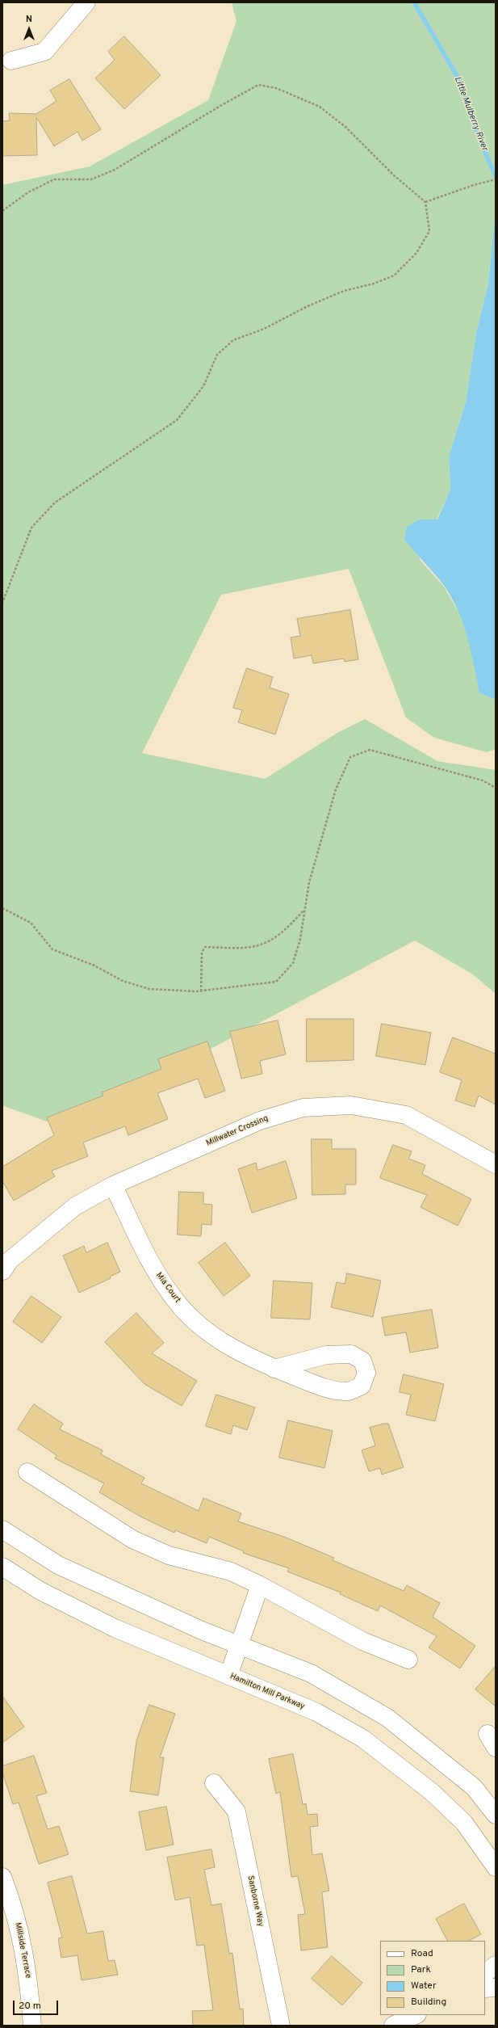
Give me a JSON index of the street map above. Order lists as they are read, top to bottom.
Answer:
{
  "streets": {
    "street": [
      "Millwater Crossing",
      "Mia Court",
      "Hamilton Mill Parkway",
      "Sanborne Way",
      "Millside Terrace"
    ]
  },
  "crossings": [
    ["Millwater Crossing", "Mia Court"]
  ],
  "water": ["Little Mulberry River"],
  "legend": [
    "Road",
    "Park",
    "Water",
    "Building"
  ],
  "scale_bar": "20 m",
  "north": "top"
}
